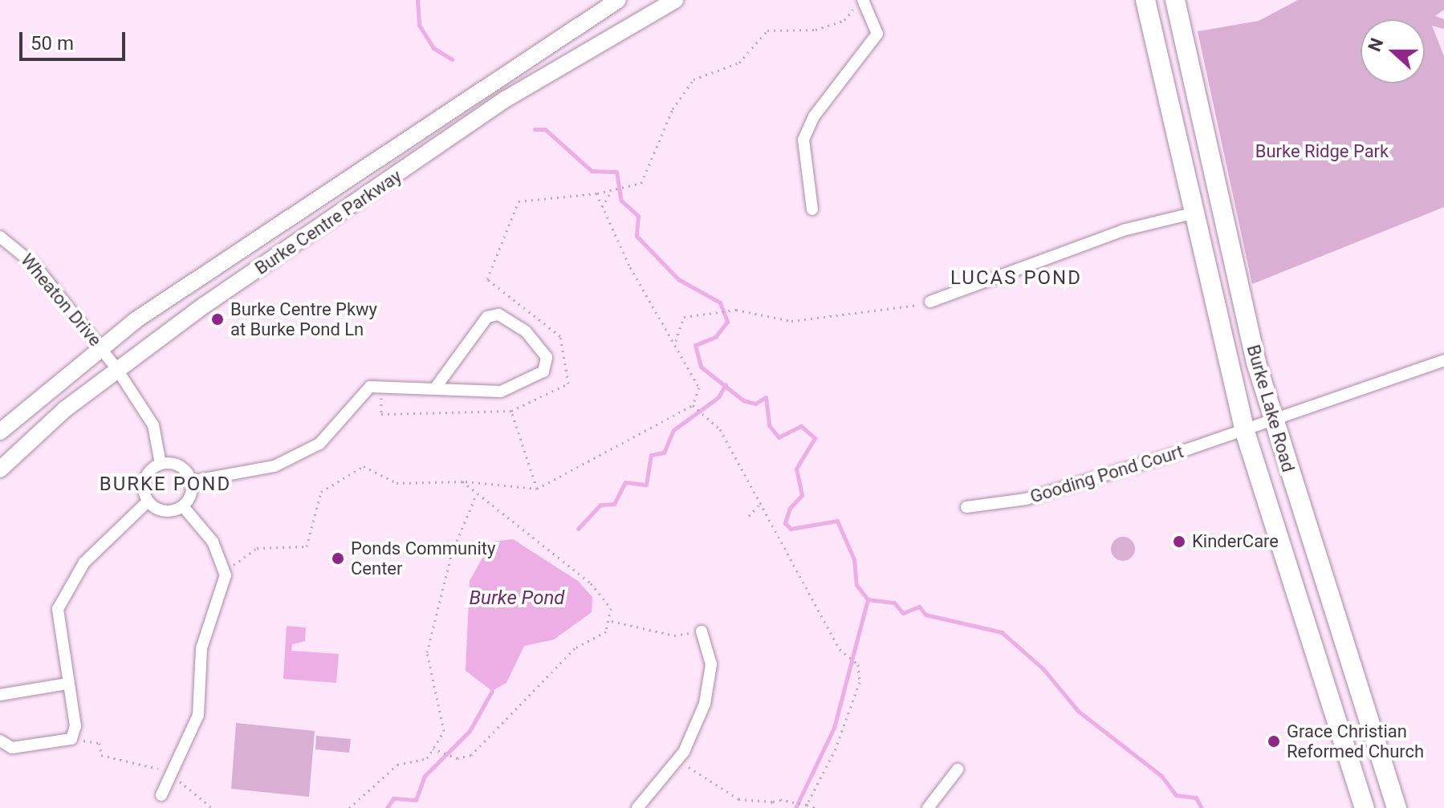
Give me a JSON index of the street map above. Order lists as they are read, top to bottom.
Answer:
{
  "streets": {
    "main road": ["Burke Centre Parkway", "Burke Lake Road"],
    "street": ["Wheaton Drive", "Gooding Pond Court"]
  },
  "crossings": [
    ["Burke Centre Parkway", "Wheaton Drive"],
    ["Burke Lake Road", "Gooding Pond Court"]
  ],
  "districts": ["LUCAS POND", "BURKE POND"],
  "water": ["Burke Pond"],
  "parks": ["Burke Ridge Park"],
  "places": [
    "Burke Centre Pkwy at Burke Pond Ln",
    "KinderCare",
    "Ponds Community Center",
    "Grace Christian Reformed Church"
  ],
  "scale_bar": "50 m",
  "north": "left"
}
